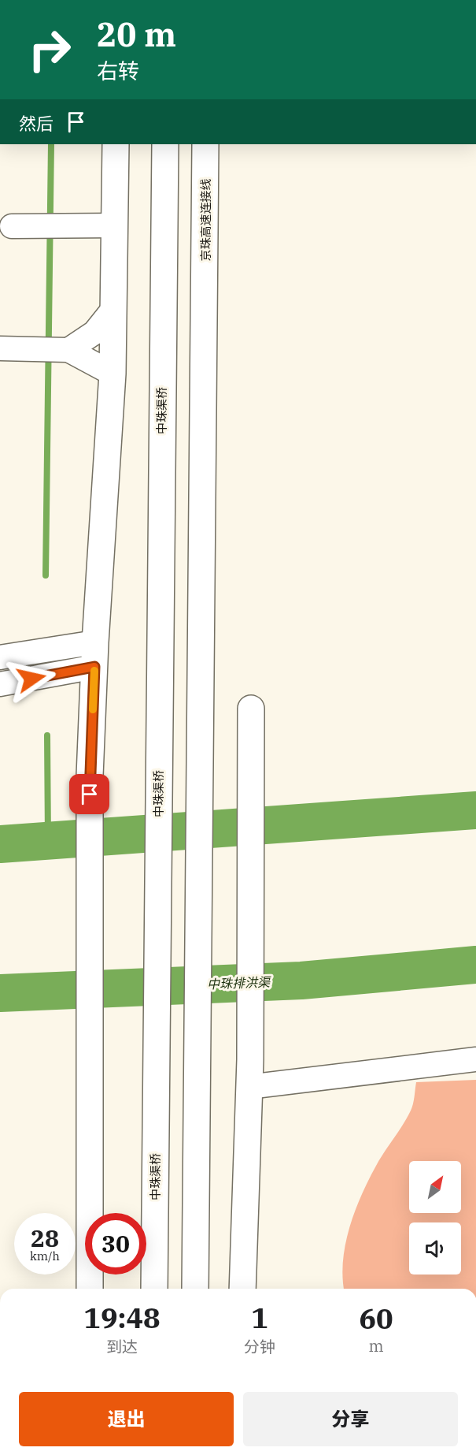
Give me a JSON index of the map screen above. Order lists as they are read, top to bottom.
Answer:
{
  "streets": {
    "main road": ["京珠高速连接线", "中珠渠桥"]
  },
  "water": ["中珠排洪渠"],
  "north": "top right",
  "page": {
    "turn": ["20 m", "右转"],
    "then": "然后",
    "speed": "28 km/h",
    "limit": "30",
    "eta": [
      "19:48",
      "到达",
      "1",
      "分钟",
      "60",
      "m"
    ],
    "buttons": ["退出", "分享"]
  }
}
